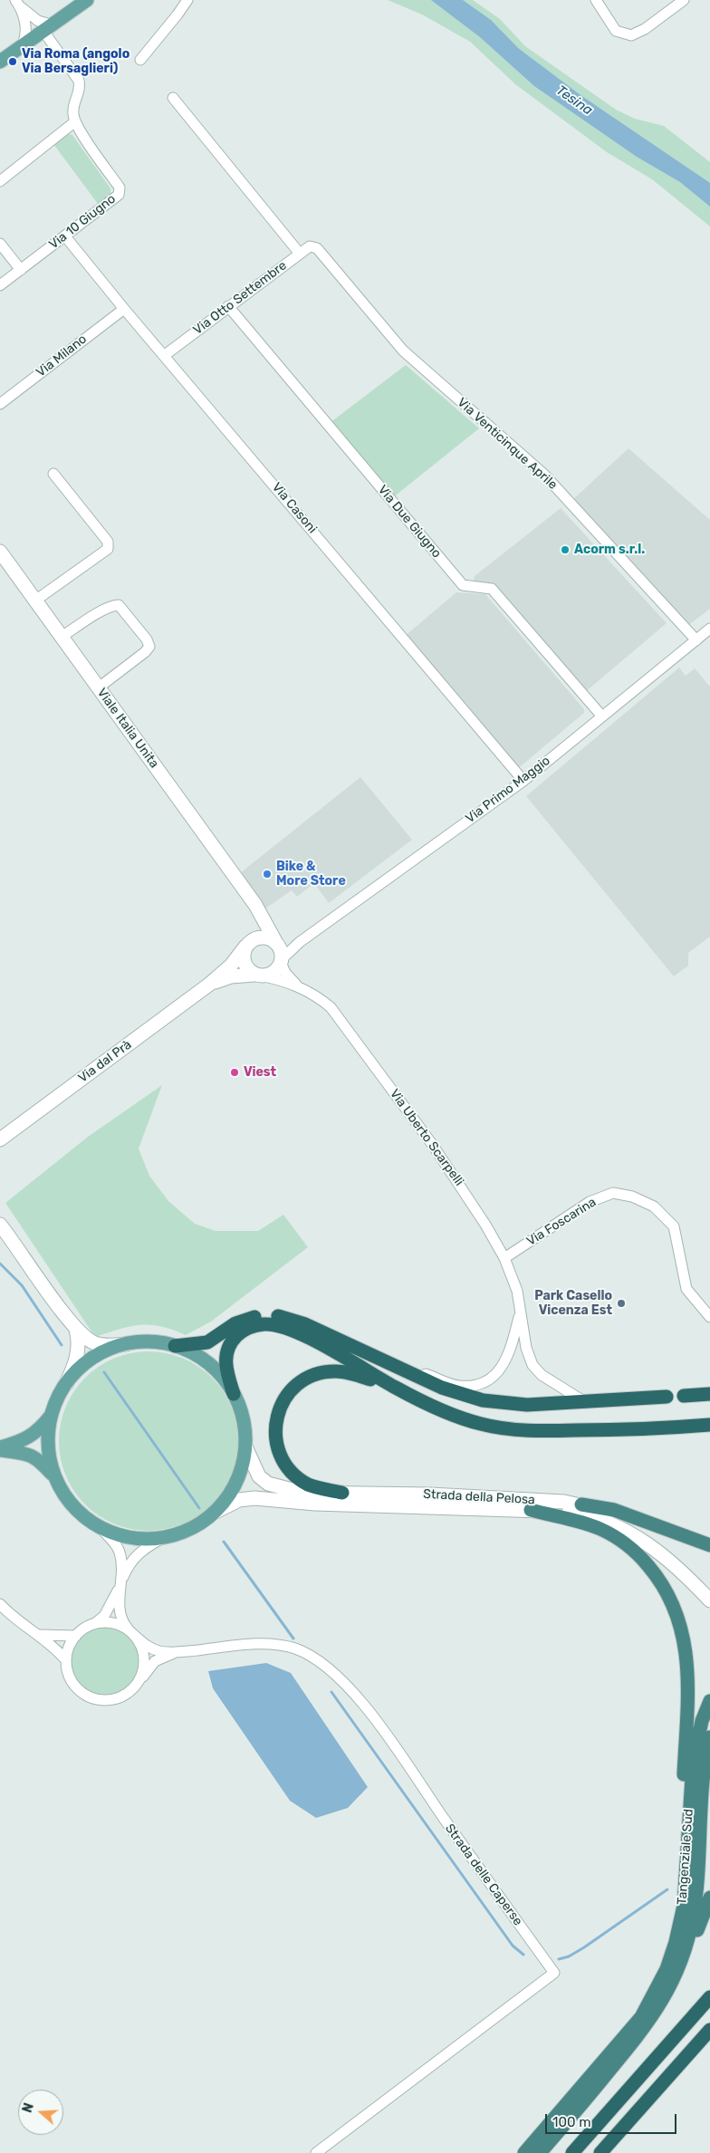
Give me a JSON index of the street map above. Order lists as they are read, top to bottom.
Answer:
{
  "streets": {
    "highway": ["Tangenziale Sud"],
    "street": [
      "Via 10 Giugno",
      "Via Otto Settembre",
      "Via Milano",
      "Via Venticinque Aprile",
      "Via Casoni",
      "Via Due Giugno",
      "Viale Italia Unita",
      "Via Primo Maggio",
      "Via dal Prà",
      "Via Uberto Scarpelli",
      "Via Foscarina",
      "Strada della Pelosa",
      "Strada delle Caperse"
    ]
  },
  "crossings": [
    ["Via 10 Giugno", "Via Casoni"],
    ["Via Otto Settembre", "Via Venticinque Aprile"],
    ["Via Otto Settembre", "Via Casoni"],
    ["Via Otto Settembre", "Via Due Giugno"],
    ["Via Milano", "Via Casoni"],
    ["Via Venticinque Aprile", "Via Primo Maggio"],
    ["Via Casoni", "Via Primo Maggio"],
    ["Via Due Giugno", "Via Primo Maggio"],
    ["Viale Italia Unita", "Via Primo Maggio"],
    ["Viale Italia Unita", "Via dal Prà"],
    ["Viale Italia Unita", "Via Uberto Scarpelli"],
    ["Via Primo Maggio", "Via dal Prà"],
    ["Via Primo Maggio", "Via Uberto Scarpelli"],
    ["Via dal Prà", "Via Uberto Scarpelli"],
    ["Via Uberto Scarpelli", "Via Foscarina"]
  ],
  "water": ["Tesina"],
  "places": [
    "Via Roma (angolo Via Bersaglieri)",
    "Acorm s.r.l.",
    "Bike & More Store",
    "Viest",
    "Park Casello Vicenza Est"
  ],
  "scale_bar": "100 m",
  "north": "left"
}
